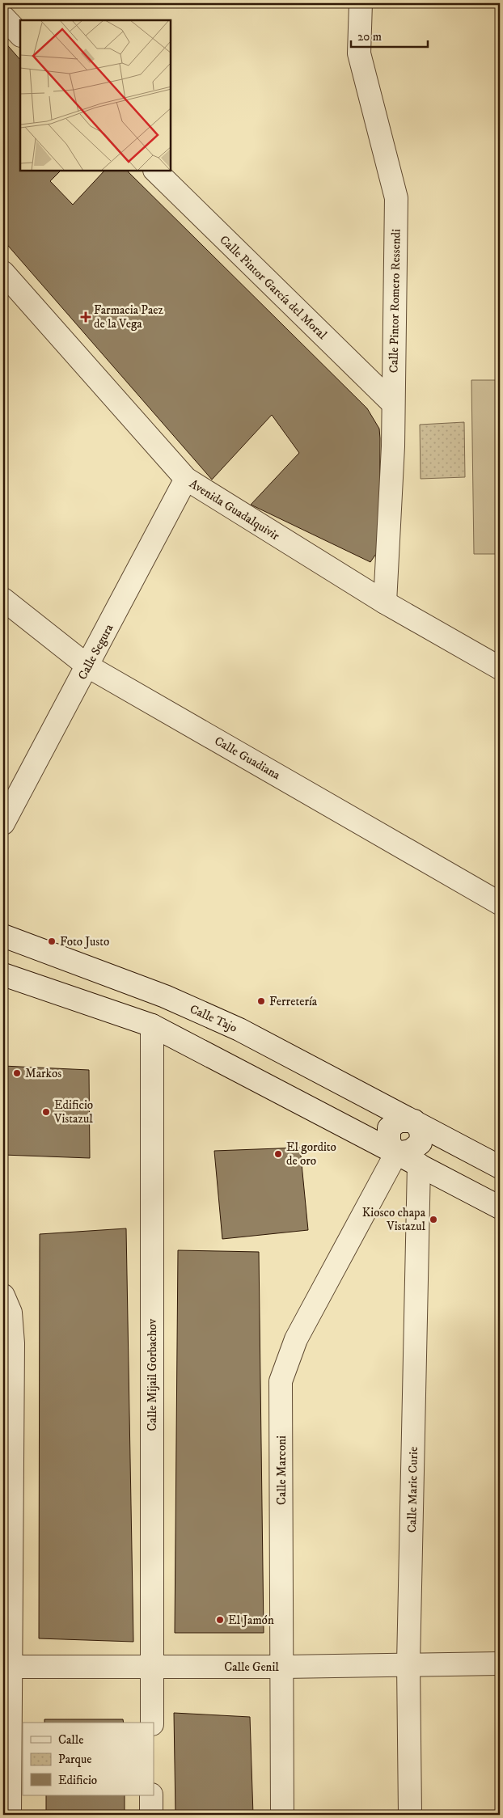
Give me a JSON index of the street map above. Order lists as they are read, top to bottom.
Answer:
{
  "streets": {
    "street": [
      "Calle Pintor García del Moral",
      "Calle Pintor Romero Ressendi",
      "Avenida Guadalquivir",
      "Calle Segura",
      "Calle Guadiana",
      "Calle Tajo",
      "Calle Mijail Gorbachov",
      "Calle Marconi",
      "Calle Marie Curie",
      "Calle Genil"
    ]
  },
  "crossings": [
    ["Calle Pintor García del Moral", "Calle Pintor Romero Ressendi"],
    ["Calle Pintor Romero Ressendi", "Avenida Guadalquivir"],
    ["Avenida Guadalquivir", "Calle Segura"],
    ["Calle Segura", "Calle Guadiana"],
    ["Calle Mijail Gorbachov", "Calle Genil"],
    ["Calle Marconi", "Calle Genil"],
    ["Calle Marie Curie", "Calle Genil"]
  ],
  "places": {
    "health": ["Farmacia Paez de la Vega"],
    "other": [
      "Foto Justo",
      "Ferretería",
      "Markos",
      "Edificio Vistazul",
      "El gordito de oro",
      "Kiosco chapa Vistazul",
      "El Jamón"
    ]
  },
  "legend": ["Calle", "Parque", "Edificio"],
  "scale_bar": "20 m"
}
